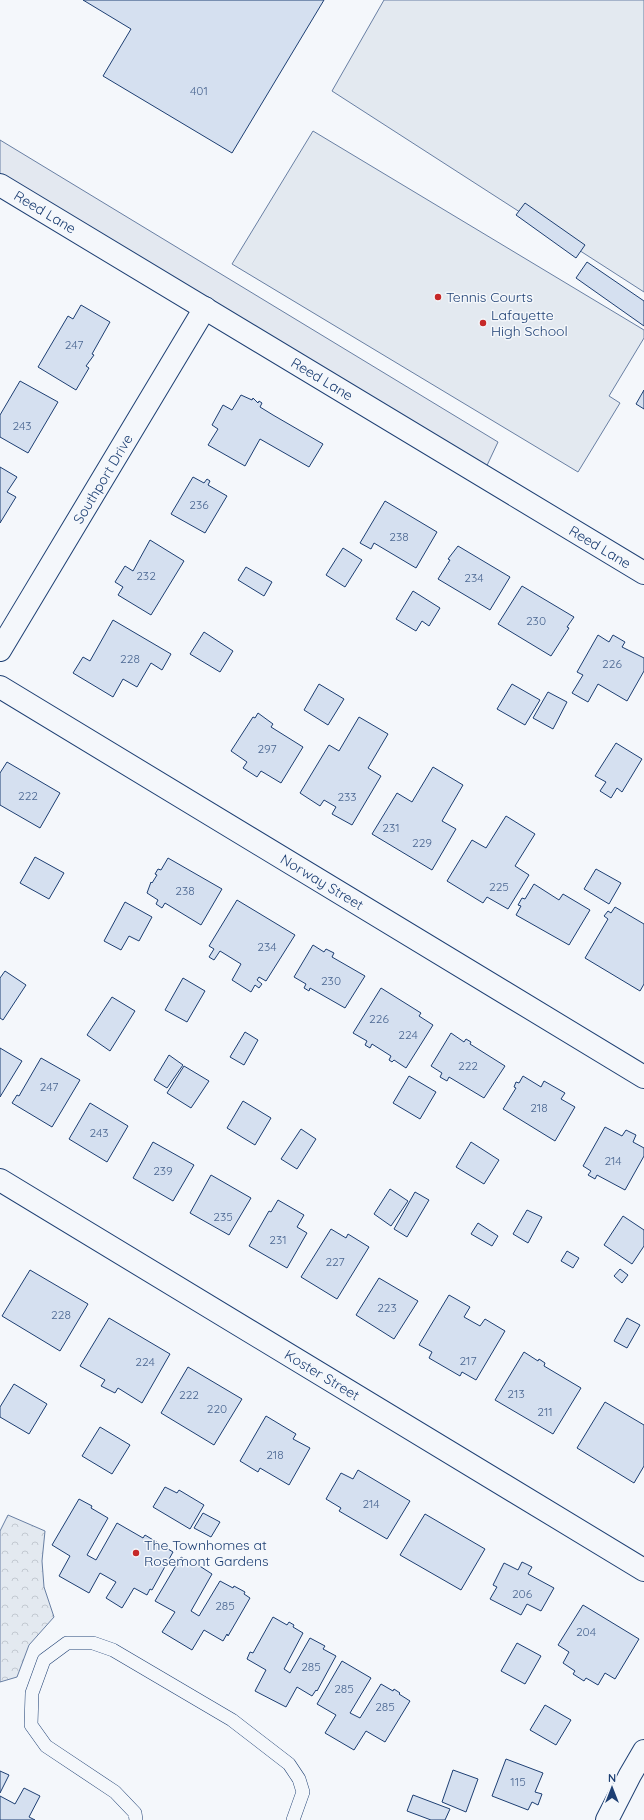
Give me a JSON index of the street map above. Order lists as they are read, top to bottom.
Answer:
{
  "streets": {
    "street": [
      "Reed Lane",
      "Southport Drive",
      "Norway Street",
      "Koster Street"
    ]
  },
  "crossings": [
    ["Reed Lane", "Southport Drive"]
  ],
  "places": ["Tennis Courts", "Lafayette High School", "The Townhomes at Rosemont Gardens"],
  "house_numbers": [
    "401",
    "247",
    "243",
    "236",
    "238",
    "232",
    "234",
    "230",
    "228",
    "226",
    "297",
    "222",
    "233",
    "231",
    "229",
    "225",
    "238",
    "234",
    "230",
    "226",
    "224",
    "222",
    "247",
    "218",
    "243",
    "214",
    "239",
    "235",
    "231",
    "227",
    "223",
    "228",
    "217",
    "224",
    "213",
    "222",
    "220",
    "211",
    "218",
    "214",
    "206",
    "285",
    "204",
    "285",
    "285",
    "285",
    "115"
  ],
  "north": "top"
}
